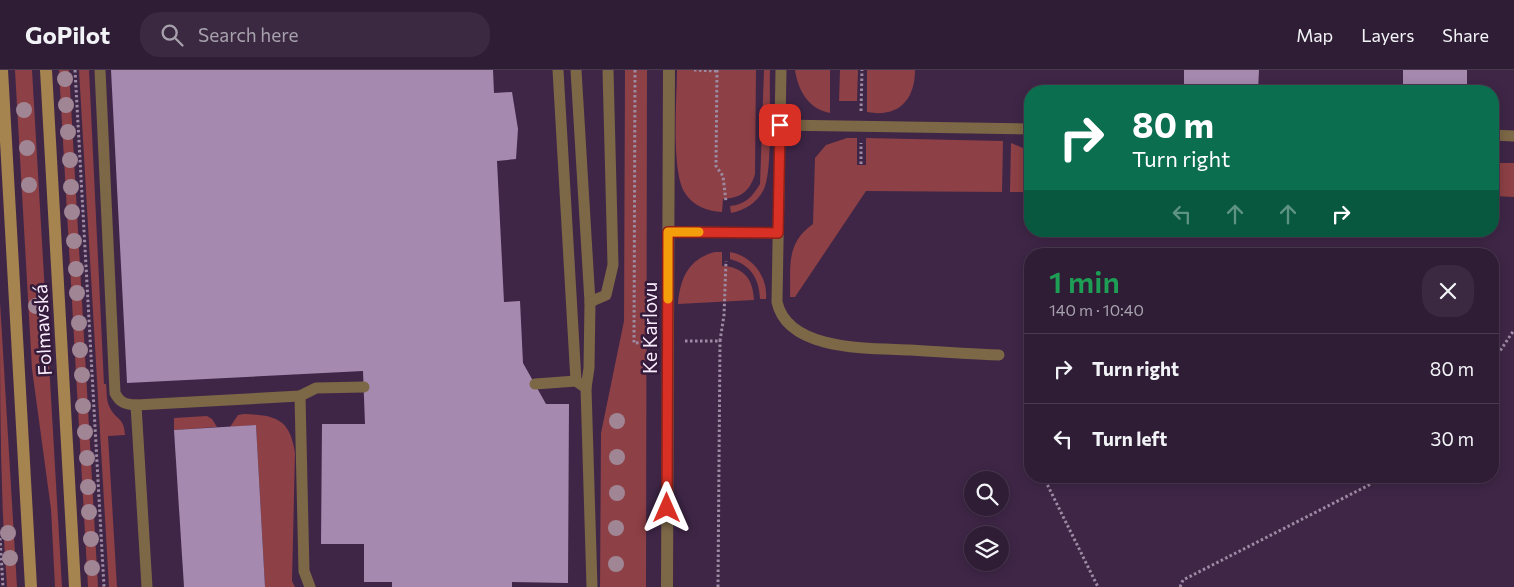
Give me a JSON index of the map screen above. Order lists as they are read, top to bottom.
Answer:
{
  "streets": {
    "main road": ["Folmavská"],
    "street": ["Ke Karlovu"]
  },
  "page": {
    "header": "GoPilot",
    "search": "Search here",
    "nav": ["Map", "Layers", "Share"],
    "turn": ["80 m", "Turn right"],
    "heading": ["1 min", "140 m · 10:40"],
    "list": [
      {
        "name": "Turn right",
        "value": "80 m"
      },
      {
        "name": "Turn left",
        "value": "30 m"
      }
    ]
  }
}
